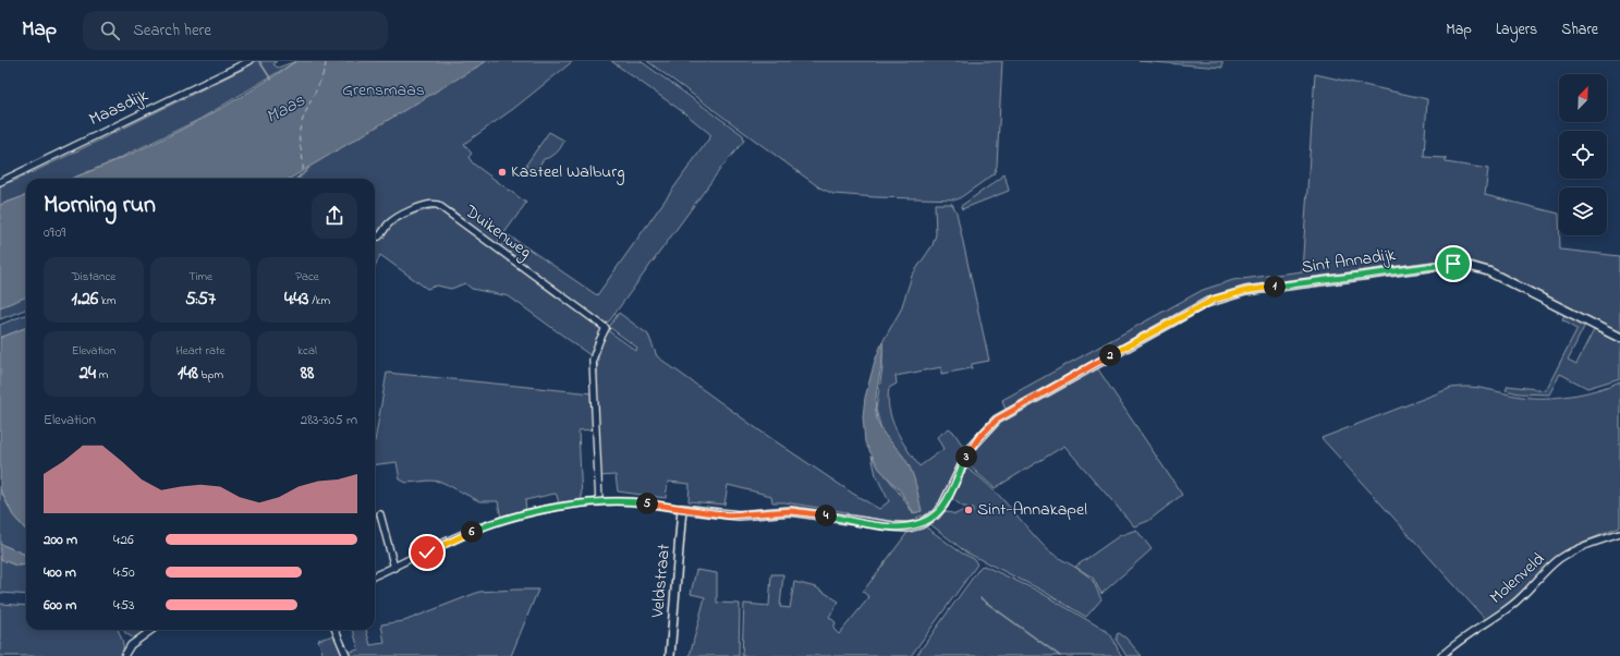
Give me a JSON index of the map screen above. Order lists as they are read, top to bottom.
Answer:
{
  "streets": {
    "street": [
      "Maasdijk",
      "Duikenweg",
      "Sint Annadijk",
      "Molenveld",
      "Veldstraat"
    ]
  },
  "crossings": [
    ["Sint Annadijk", "Veldstraat"]
  ],
  "water": ["Maas"],
  "parks": ["Grensmaas"],
  "places": ["Kasteel Walburg", "Sint-Annakapel"],
  "north": "top right",
  "page": {
    "header": "Map",
    "search": "Search here",
    "nav": ["Map", "Layers", "Share"],
    "heading": ["Morning run", "09:09"],
    "stats": [
      ["Distance", "1.26 km"],
      ["Time", "5:57"],
      ["Pace", "4:43 /km"],
      ["Elevation", "24 m"],
      ["Heart rate", "148 bpm"],
      ["kcal", "88"]
    ],
    "pins": [
      "1",
      "2",
      "3",
      "5",
      "4",
      "6"
    ],
    "chart": ["Elevation", "283–305 m"],
    "list": [
      {
        "name": "200 m",
        "note": "4:26"
      },
      {
        "name": "400 m",
        "note": "4:50"
      },
      {
        "name": "600 m",
        "note": "4:53"
      }
    ]
  }
}
